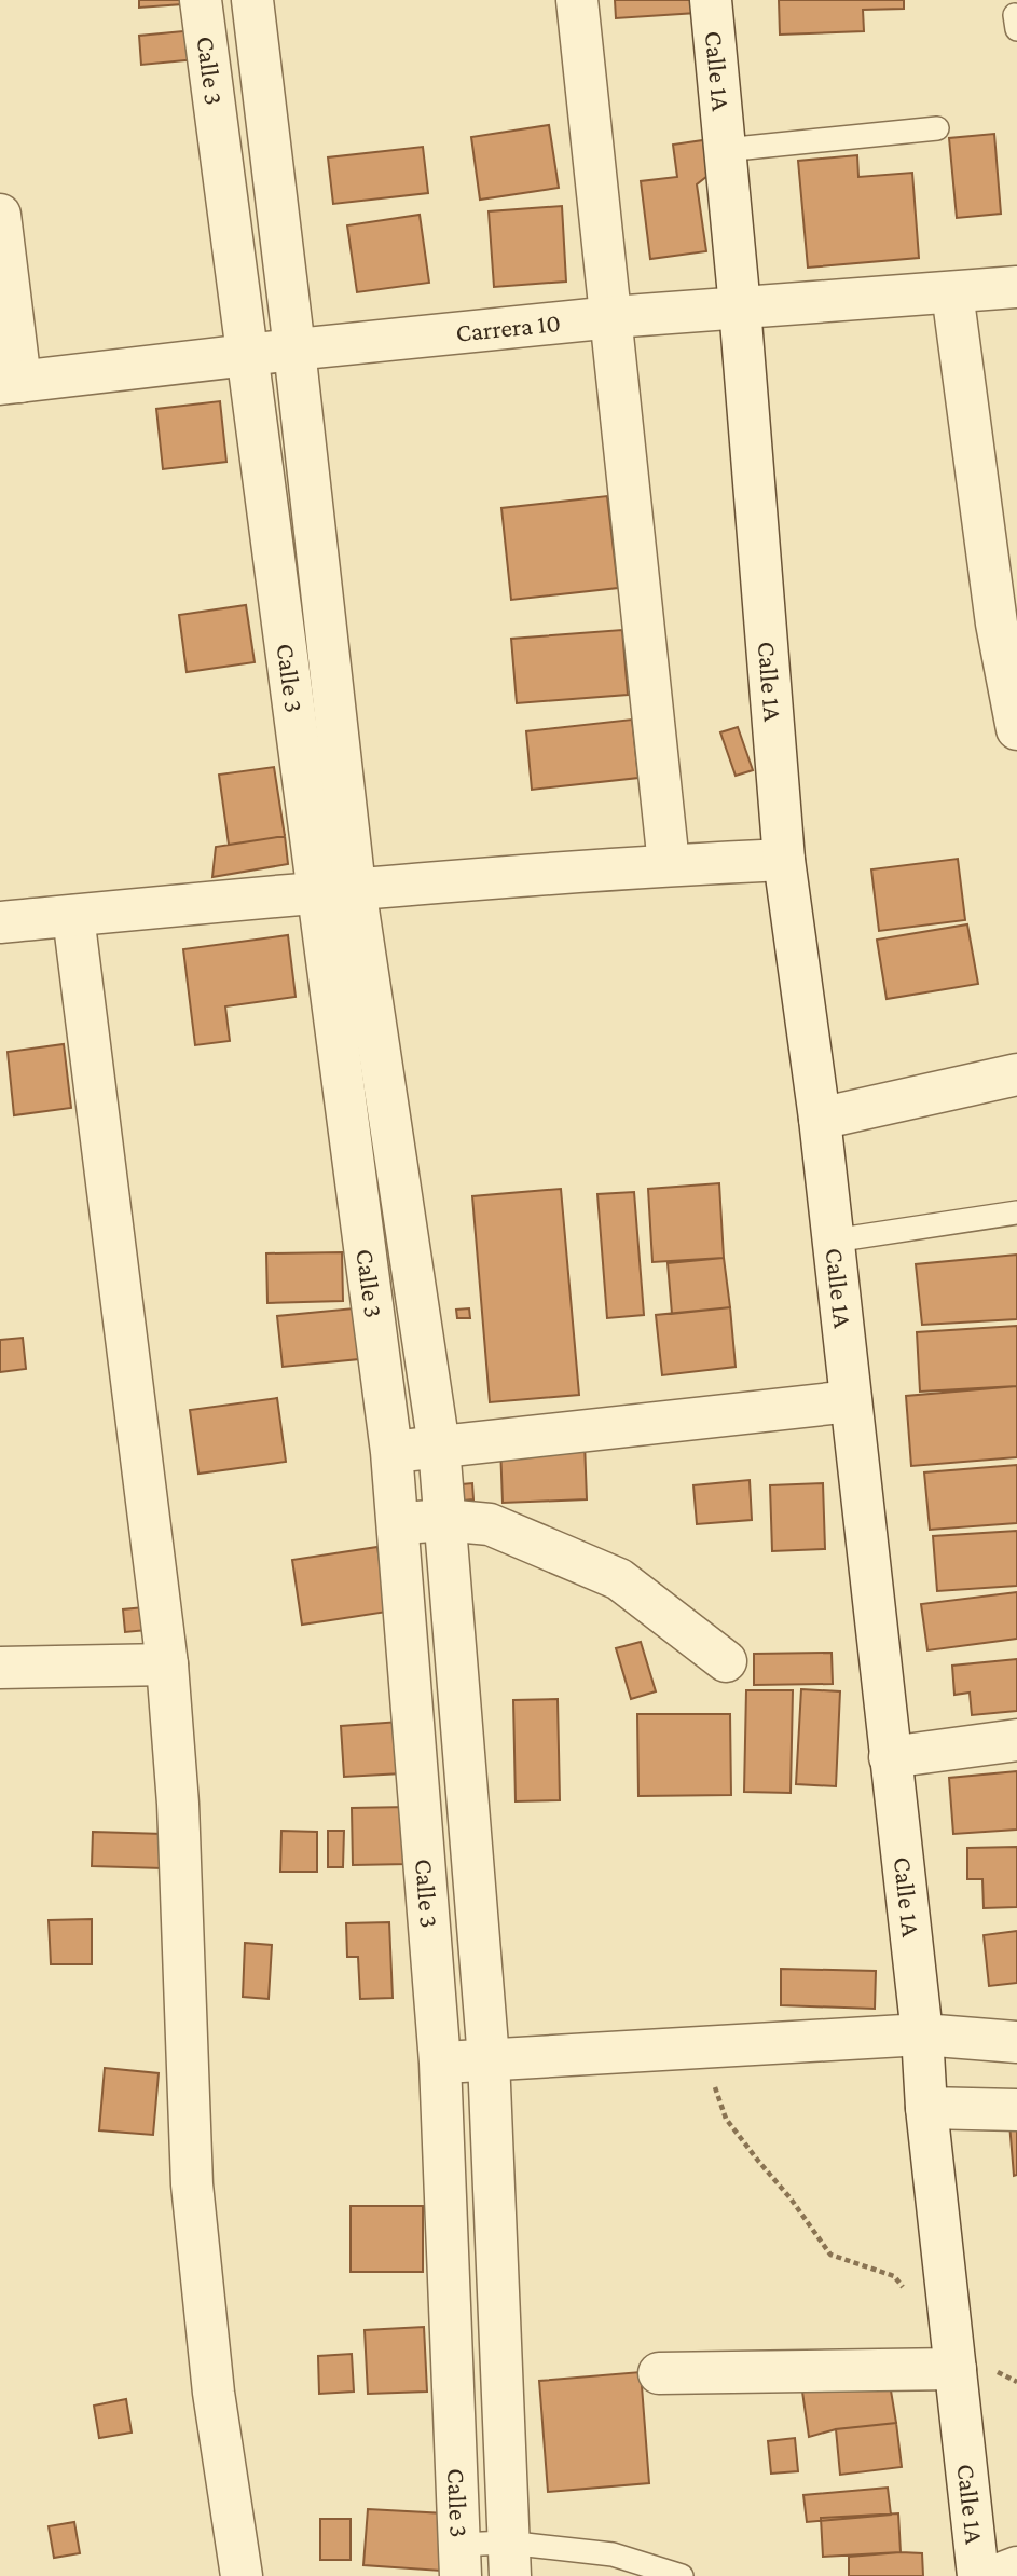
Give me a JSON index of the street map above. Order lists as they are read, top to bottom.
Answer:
{
  "streets": {
    "street": ["Calle 3", "Calle 1A", "Carrera 10"]
  },
  "crossings": [
    ["Calle 3", "Carrera 10"],
    ["Calle 1A", "Carrera 10"]
  ]
}
